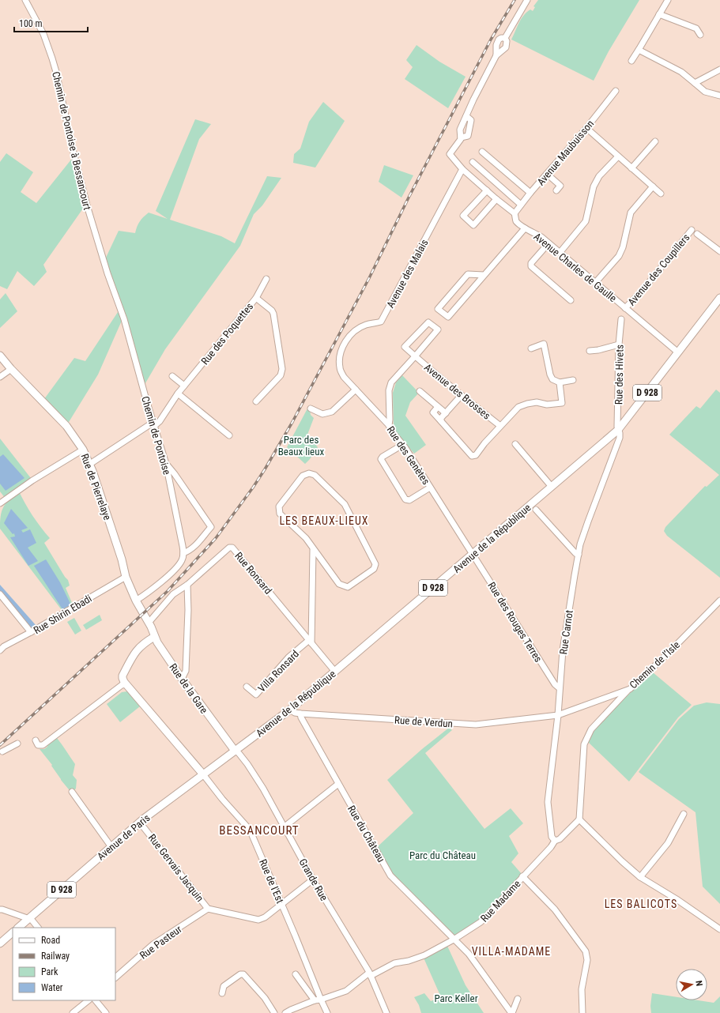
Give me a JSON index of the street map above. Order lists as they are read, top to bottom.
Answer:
{
  "streets": {
    "main road": [
      "D 928",
      "Rue de Pierrelaye",
      "Avenue de la République",
      "Rue de la Gare",
      "Avenue de Paris"
    ],
    "street": [
      "Chemin de Pontoise à Bessancourt",
      "Avenue Maubuisson",
      "Avenue Charles de Gaulle",
      "Avenue des Coupillers",
      "Avenue des Malais",
      "Rue des Poquettes",
      "Rue des Hivets",
      "Avenue des Brosses",
      "Chemin de Pontoise",
      "Rue des Genètes",
      "Rue Ronsard",
      "Rue Shirin Ebadi",
      "Rue des Rouges Terres",
      "Rue Carnot",
      "Chemin de l’Isle",
      "Villa Ronsard",
      "Rue de Verdun",
      "Rue du Château",
      "Rue Gervais Jacquin",
      "Grande Rue",
      "Rue de l'Est",
      "Rue Madame",
      "Rue Pasteur"
    ]
  },
  "crossings": [
    ["Chemin de Pontoise à Bessancourt", "Chemin de Pontoise"],
    ["Avenue Maubuisson", "Avenue Charles de Gaulle"],
    ["Avenue Charles de Gaulle", "Avenue des Coupillers"],
    ["Avenue Charles de Gaulle", "Avenue des Malais"],
    ["Avenue Charles de Gaulle", "Avenue de la République"],
    ["Avenue des Malais", "Rue des Genètes"],
    ["Rue des Poquettes", "Chemin de Pontoise"],
    ["Rue des Poquettes", "Rue de Pierrelaye"],
    ["Rue des Hivets", "Avenue de la République"],
    ["Rue des Hivets", "Rue Carnot"],
    ["Avenue des Brosses", "Rue des Genètes"],
    ["Rue des Genètes", "Avenue de la République"],
    ["Rue des Genètes", "Rue des Rouges Terres"],
    ["Rue de Pierrelaye", "Rue Ronsard"],
    ["Rue de Pierrelaye", "Rue Shirin Ebadi"],
    ["Rue de Pierrelaye", "Rue de la Gare"],
    ["Avenue de la République", "Rue Ronsard"],
    ["Avenue de la République", "Rue des Rouges Terres"],
    ["Avenue de la République", "Rue Carnot"],
    ["Avenue de la République", "Rue de la Gare"],
    ["Avenue de la République", "Rue de Verdun"],
    ["Avenue de la République", "Avenue de Paris"],
    ["Avenue de la République", "Grande Rue"],
    ["Rue Ronsard", "Villa Ronsard"],
    ["Rue Ronsard", "Rue de la Gare"],
    ["Rue des Rouges Terres", "Rue Carnot"],
    ["Rue Carnot", "Chemin de l’Isle"],
    ["Rue Carnot", "Rue de Verdun"],
    ["Rue Carnot", "Rue Madame"],
    ["Chemin de l’Isle", "Rue de Verdun"],
    ["Rue de la Gare", "Avenue de Paris"],
    ["Rue de la Gare", "Grande Rue"],
    ["Rue de Verdun", "Rue du Château"],
    ["Rue du Château", "Rue Madame"],
    ["Avenue de Paris", "Rue Gervais Jacquin"],
    ["Avenue de Paris", "Grande Rue"],
    ["Avenue de Paris", "Rue de l'Est"],
    ["Rue Gervais Jacquin", "Grande Rue"],
    ["Rue Gervais Jacquin", "Rue de l'Est"],
    ["Rue Gervais Jacquin", "Rue Pasteur"],
    ["Grande Rue", "Rue Madame"],
    ["Rue de l'Est", "Rue Madame"]
  ],
  "districts": [
    "LES BEAUX-LIEUX",
    "BESSANCOURT",
    "LES BALICOTS",
    "VILLA-MADAME"
  ],
  "parks": ["Parc des Beaux lieux", "Parc du Château", "Parc Keller"],
  "legend": [
    "Road",
    "Railway",
    "Park",
    "Water"
  ],
  "scale_bar": "100 m",
  "north": "right"
}
